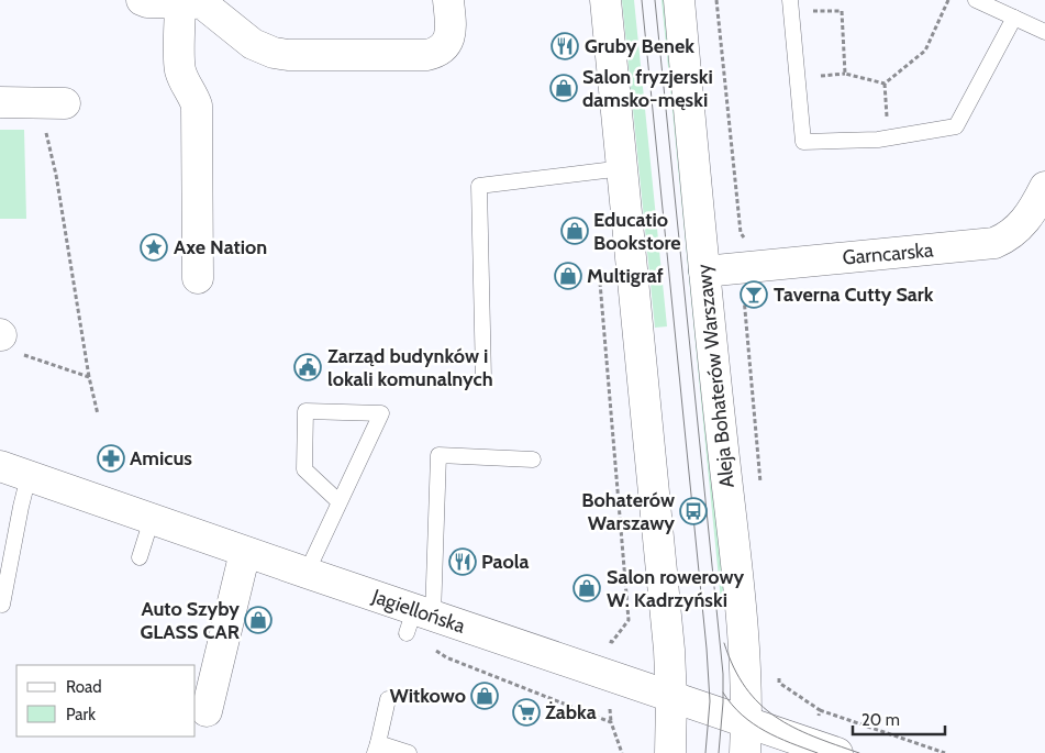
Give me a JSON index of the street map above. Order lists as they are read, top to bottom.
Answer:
{
  "streets": {
    "street": ["Garncarska", "Aleja Bohaterów Warszawy", "Jagiellońska"]
  },
  "crossings": [
    ["Garncarska", "Aleja Bohaterów Warszawy"],
    ["Aleja Bohaterów Warszawy", "Jagiellońska"]
  ],
  "places": {
    "restaurant": ["Gruby Benek", "Paola"],
    "shop": [
      "Salon fryzjerski damsko-męski",
      "Educatio Bookstore",
      "Multigraf",
      "Salon rowerowy W. Kadrzyński",
      "Auto Szyby GLASS CAR",
      "Witkowo"
    ],
    "place": ["Axe Nation"],
    "bar": ["Taverna Cutty Sark"],
    "public building": ["Zarząd budynków i lokali komunalnych"],
    "pharmacy": ["Amicus"],
    "bus stop": ["Bohaterów Warszawy"],
    "supermarket": ["Żabka"]
  },
  "legend": ["Road", "Park"],
  "scale_bar": "20 m"
}
